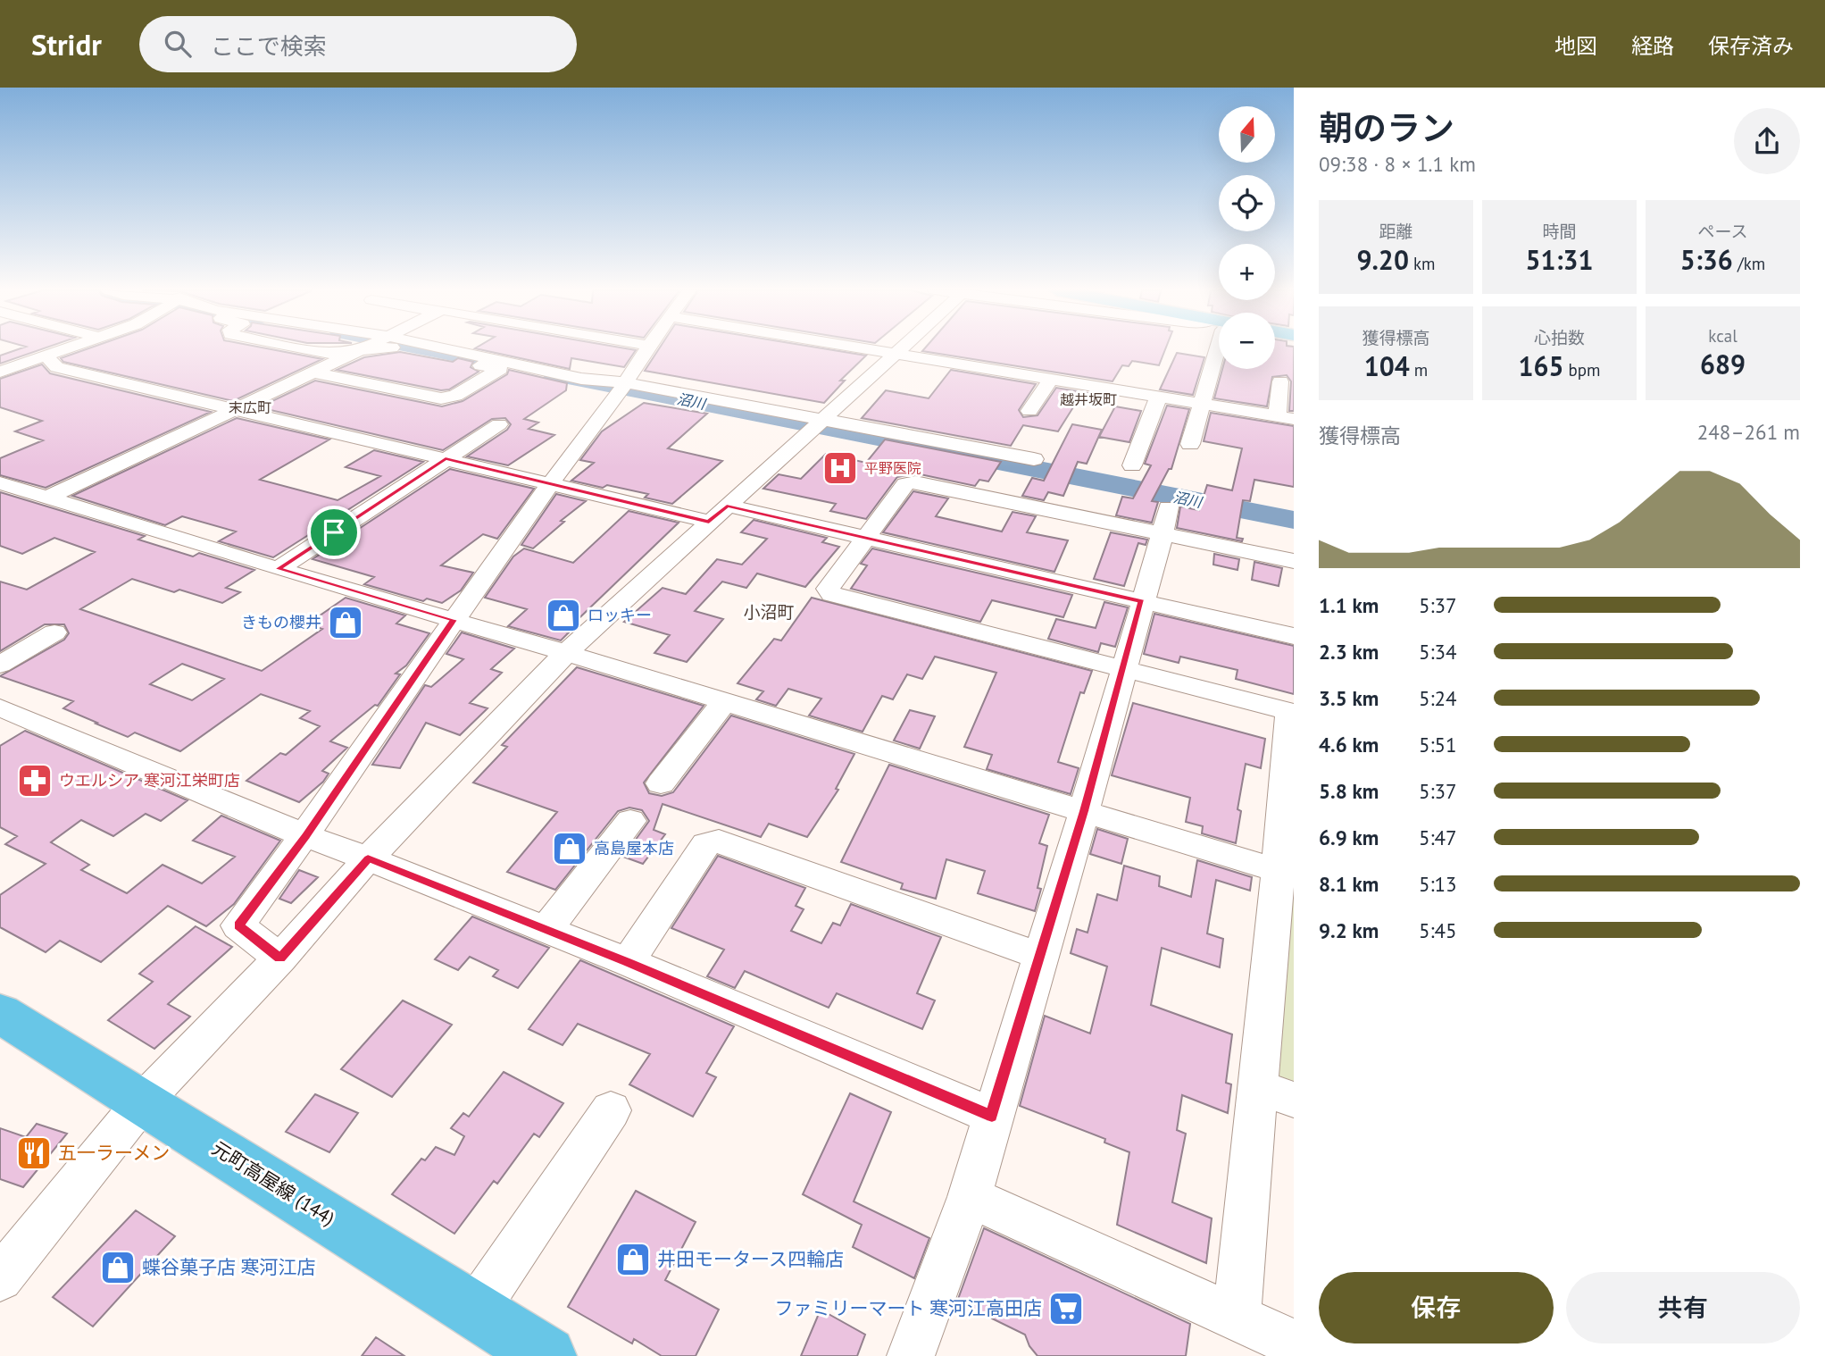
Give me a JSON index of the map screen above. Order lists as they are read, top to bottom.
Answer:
{
  "streets": {
    "main road": ["元町高屋線 (144)"]
  },
  "districts": ["越井坂町", "末広町", "小沼町"],
  "water": ["沼川"],
  "places": {
    "hospital": ["平野医院"],
    "shop": [
      "ロッキー",
      "きもの櫻井",
      "高島屋本店",
      "井田モータース四輪店",
      "蝶谷菓子店 寒河江店"
    ],
    "pharmacy": ["ウエルシア 寒河江栄町店"],
    "restaurant": ["五一ラーメン"],
    "supermarket": ["ファミリーマート 寒河江高田店"]
  },
  "north": "top",
  "page": {
    "header": "Stridr",
    "search": "ここで検索",
    "nav": ["地図", "経路", "保存済み"],
    "heading": ["朝のラン", "09:38 · 8 × 1.1 km"],
    "map_buttons": ["+", "−"],
    "stats": [
      ["距離", "9.20 km"],
      ["時間", "51:31"],
      ["ペース", "5:36 /km"],
      ["獲得標高", "104 m"],
      ["心拍数", "165 bpm"],
      ["kcal", "689"]
    ],
    "chart": ["獲得標高", "248–261 m"],
    "list": [
      {
        "name": "1.1 km",
        "note": "5:37"
      },
      {
        "name": "2.3 km",
        "note": "5:34"
      },
      {
        "name": "3.5 km",
        "note": "5:24"
      },
      {
        "name": "4.6 km",
        "note": "5:51"
      },
      {
        "name": "5.8 km",
        "note": "5:37"
      },
      {
        "name": "6.9 km",
        "note": "5:47"
      },
      {
        "name": "8.1 km",
        "note": "5:13"
      },
      {
        "name": "9.2 km",
        "note": "5:45"
      }
    ],
    "buttons": ["保存", "共有"]
  }
}
